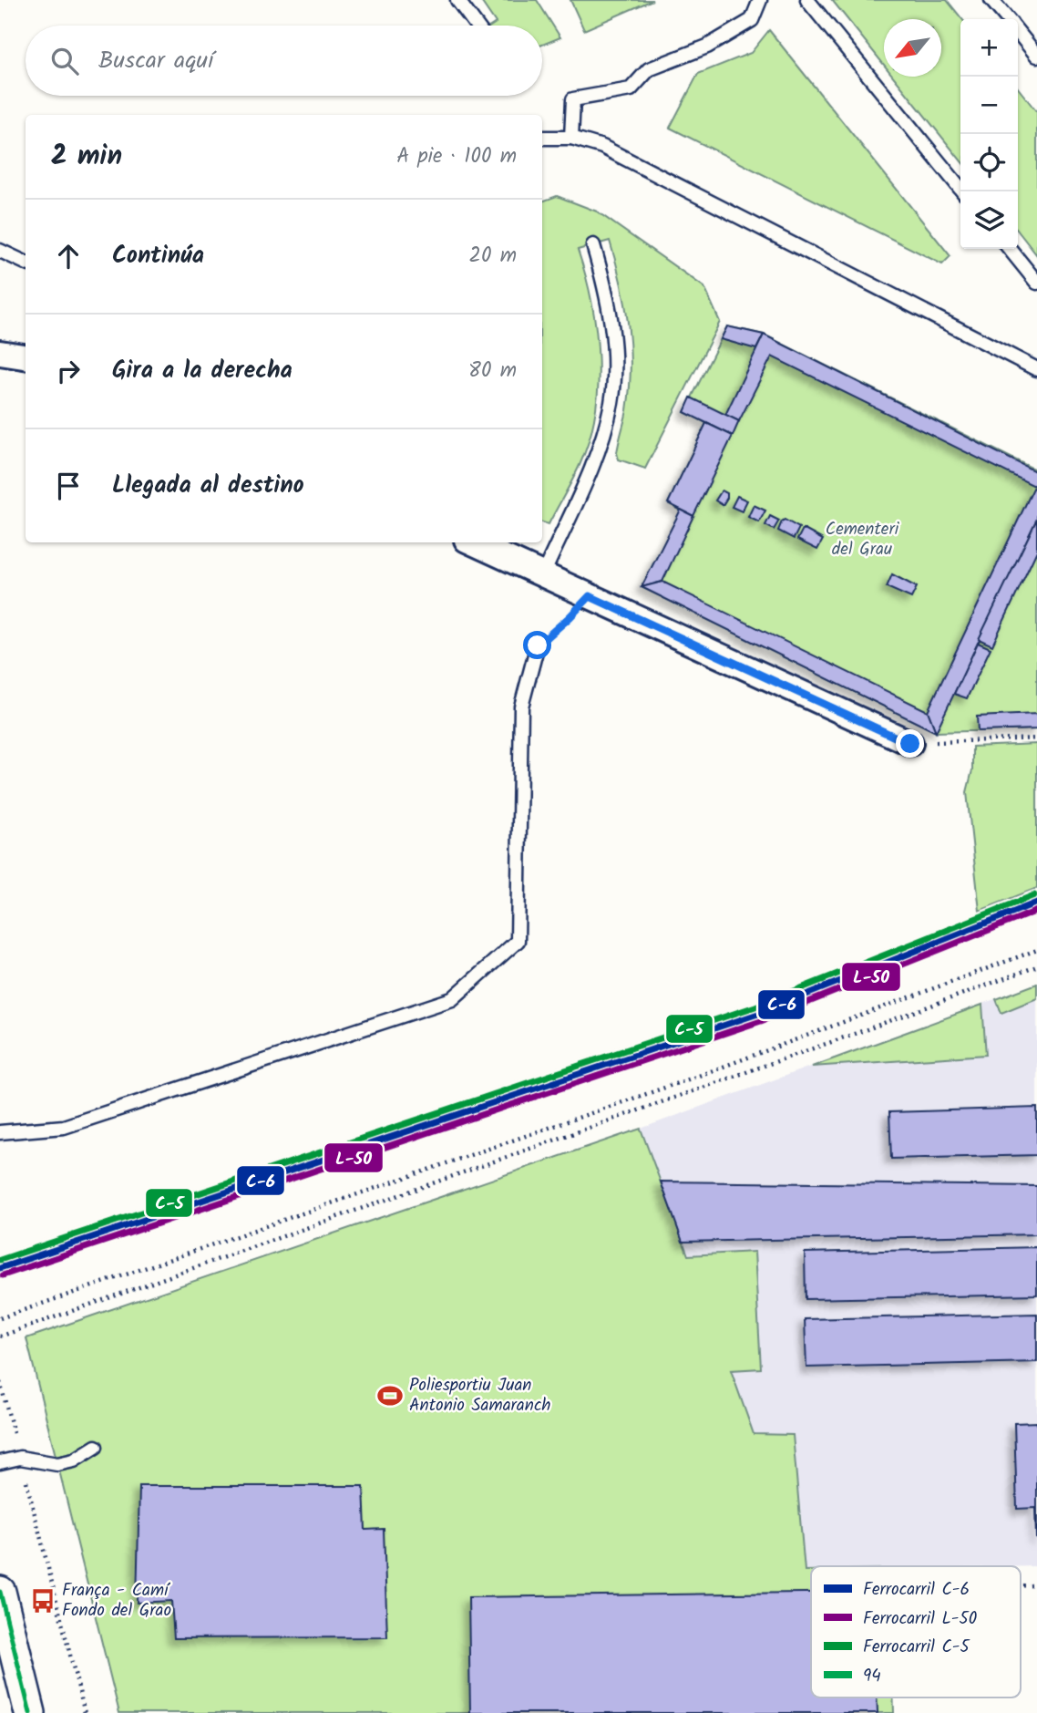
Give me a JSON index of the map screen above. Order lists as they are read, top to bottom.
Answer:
{
  "parks": ["Cementeri del Grau"],
  "places": {
    "sports": ["Poliesportiu Juan Antonio Samaranch"],
    "bus stop": ["França - Camí Fondo del Grao"]
  },
  "lines": [
    "rail line C-5",
    "rail line C-6",
    "rail line L-50",
    "transit line 94"
  ],
  "legend": [
    "Ferrocarril C-6",
    "Ferrocarril L-50",
    "Ferrocarril C-5",
    "94"
  ],
  "north": "bottom left",
  "page": {
    "map_buttons": ["+", "−"],
    "search": "Buscar aquí",
    "heading": ["2 min", "A pie · 100 m"],
    "list": [
      ["Continúa", "20 m"],
      ["Gira a la derecha", "80 m"],
      "Llegada al destino"
    ]
  }
}
